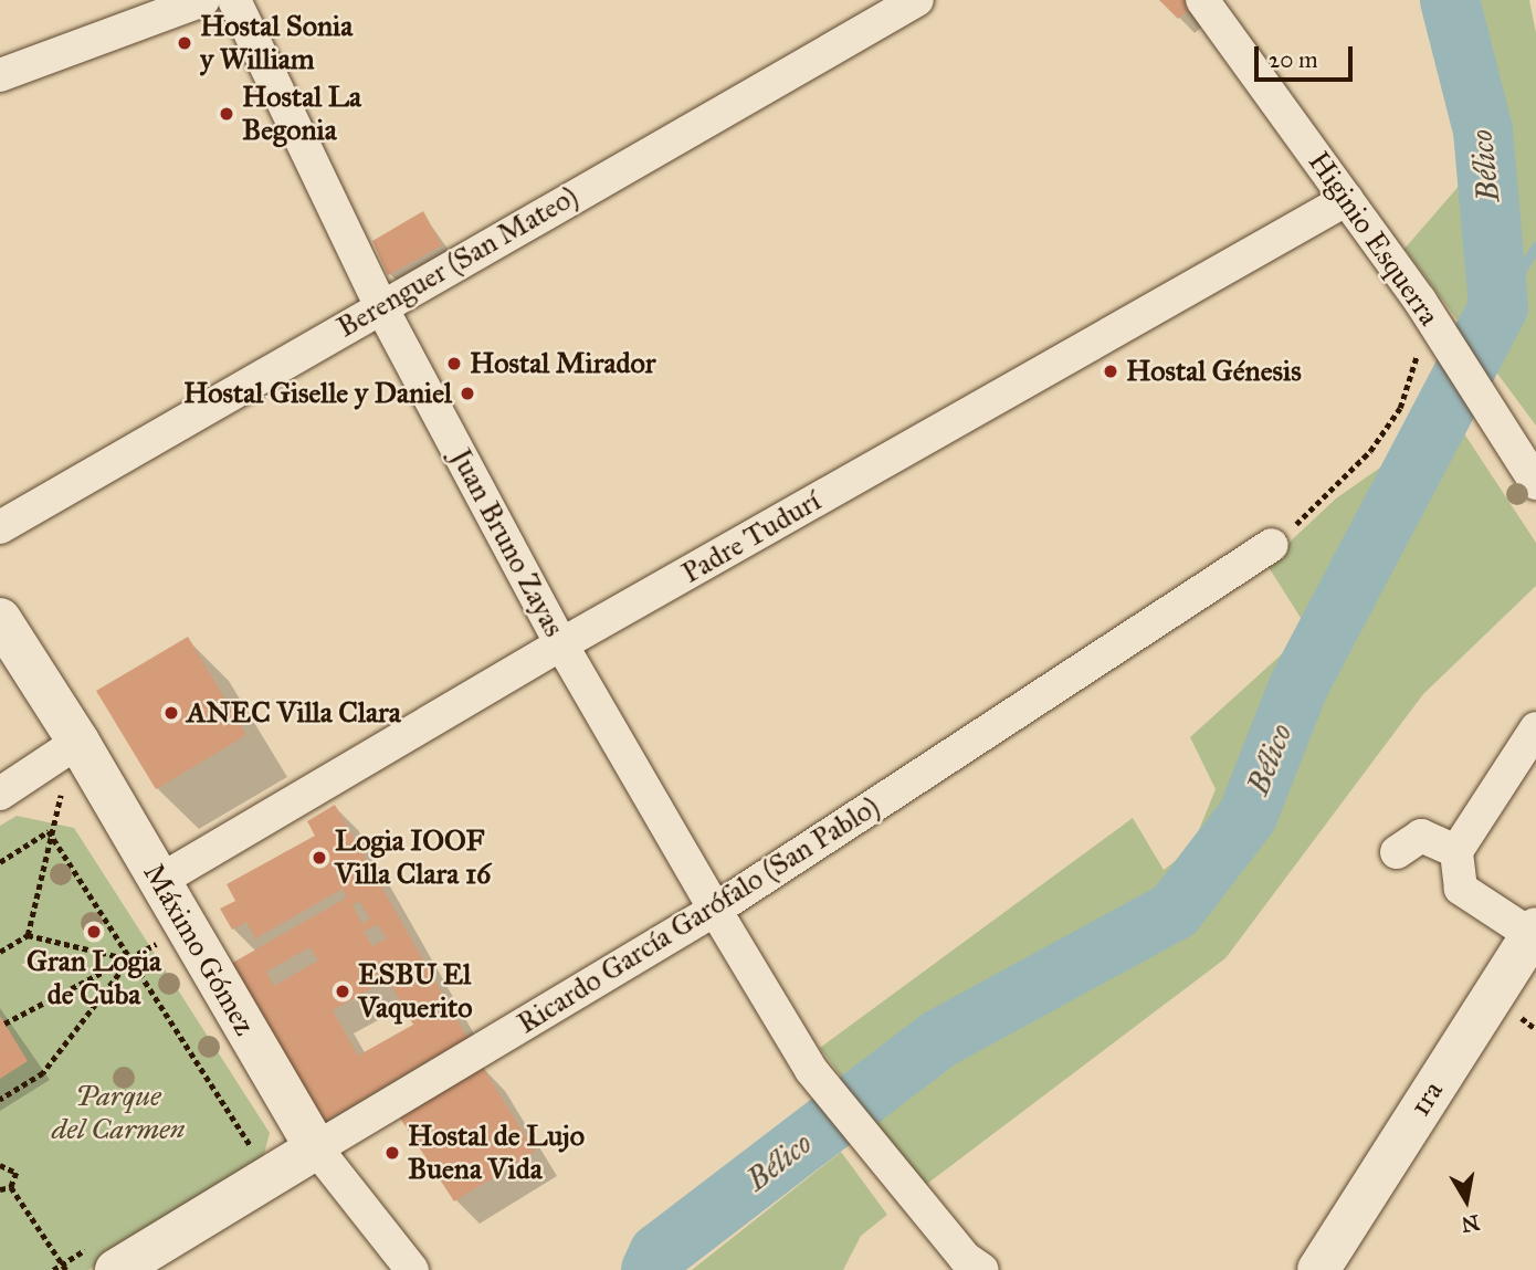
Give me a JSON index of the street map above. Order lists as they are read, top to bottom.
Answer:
{
  "streets": {
    "street": [
      "Higinio Esquerra",
      "Berenguer (San Mateo)",
      "Padre Tudurí",
      "Juan Bruno Zayas",
      "Ricardo García Garófalo (San Pablo)",
      "Máximo Gómez",
      "1ra"
    ]
  },
  "crossings": [
    ["Higinio Esquerra", "Padre Tudurí"],
    ["Berenguer (San Mateo)", "Juan Bruno Zayas"],
    ["Padre Tudurí", "Juan Bruno Zayas"],
    ["Padre Tudurí", "Máximo Gómez"],
    ["Juan Bruno Zayas", "Ricardo García Garófalo (San Pablo)"],
    ["Ricardo García Garófalo (San Pablo)", "Máximo Gómez"]
  ],
  "water": ["Bélico"],
  "parks": ["Parque del Carmen"],
  "places": [
    "Hostal Sonia y William",
    "Hostal La Begonia",
    "Hostal Mirador",
    "Hostal Génesis",
    "Hostal Giselle y Daniel",
    "ANEC Villa Clara",
    "Logia IOOF Villa Clara 16",
    "Gran Logia de Cuba",
    "ESBU El Vaquerito",
    "Hostal de Lujo Buena Vida"
  ],
  "scale_bar": "20 m",
  "north": "bottom"
}
